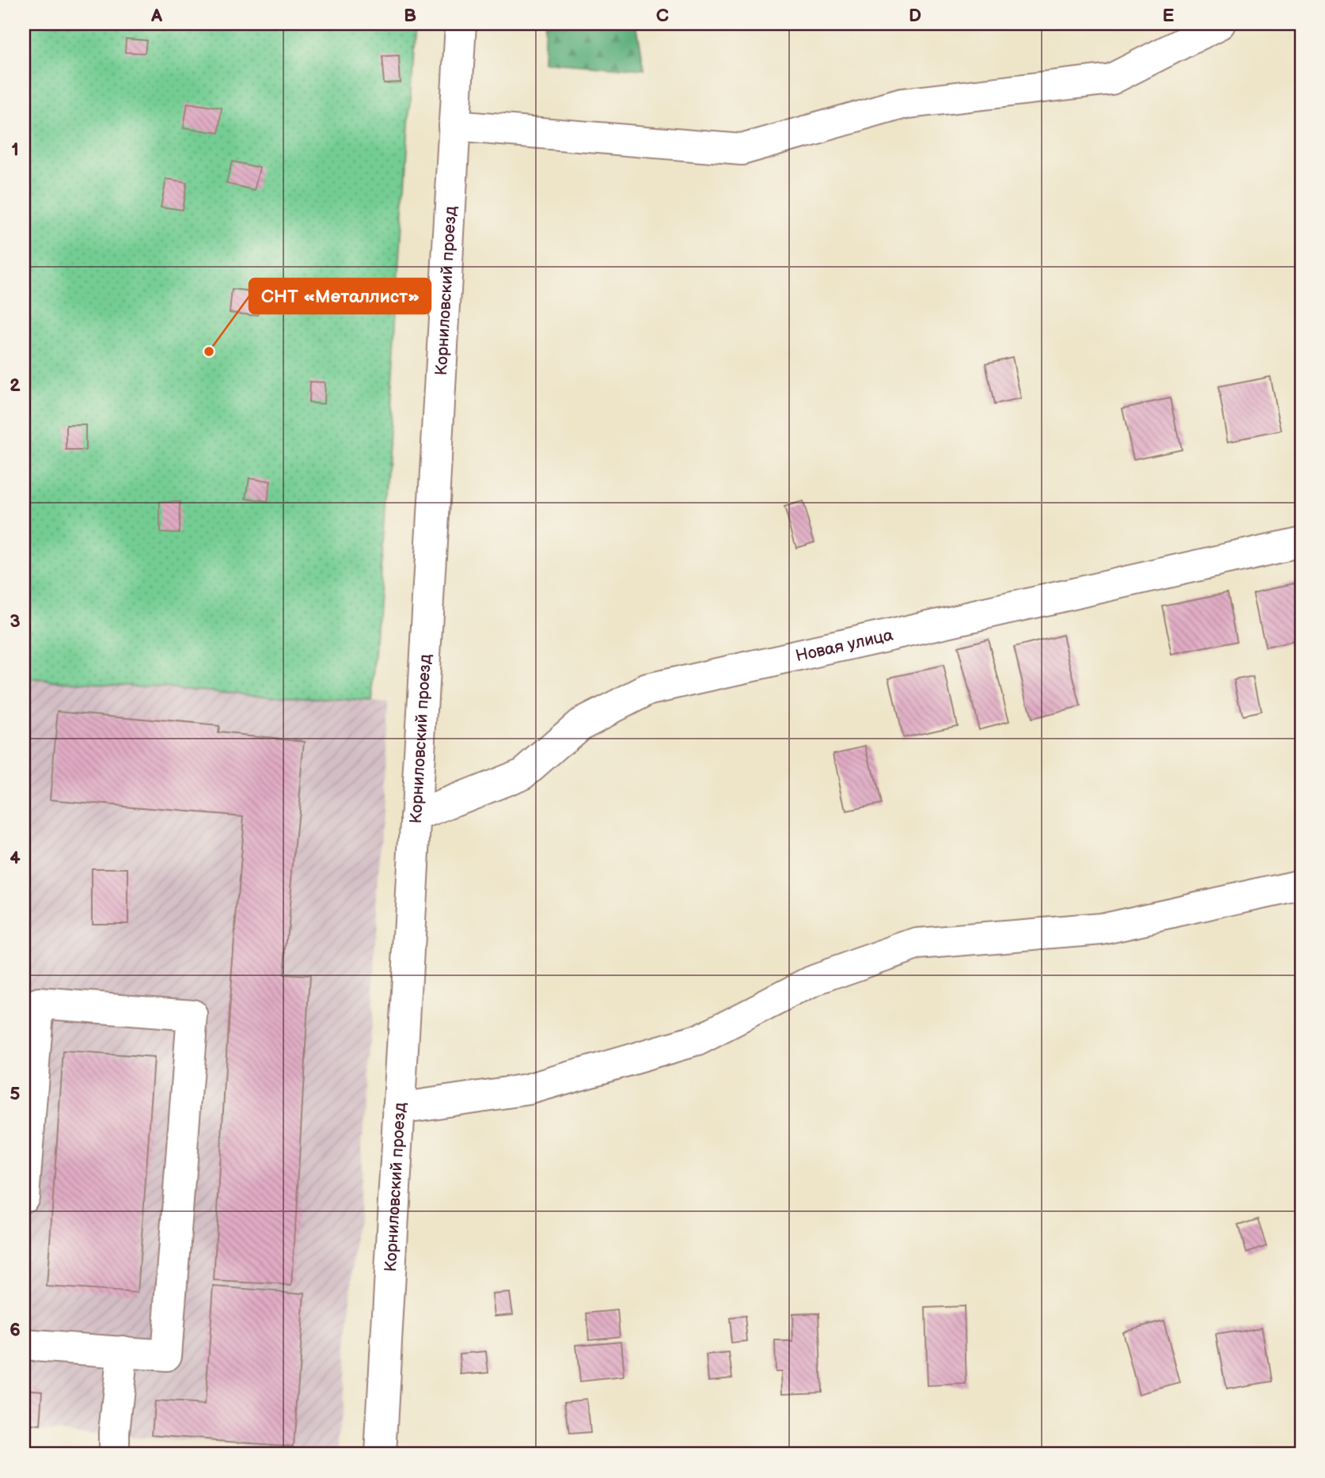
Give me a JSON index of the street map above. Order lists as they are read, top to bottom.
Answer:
{
  "streets": {
    "street": ["Корниловский проезд", "Новая улица"]
  },
  "crossings": [
    ["Корниловский проезд", "Новая улица"]
  ],
  "places": ["СНТ «Металлист»"],
  "grid": {
    "columns": [
      "A",
      "B",
      "C",
      "D",
      "E"
    ],
    "rows": [
      "1",
      "2",
      "3",
      "4",
      "5",
      "6"
    ]
  }
}
